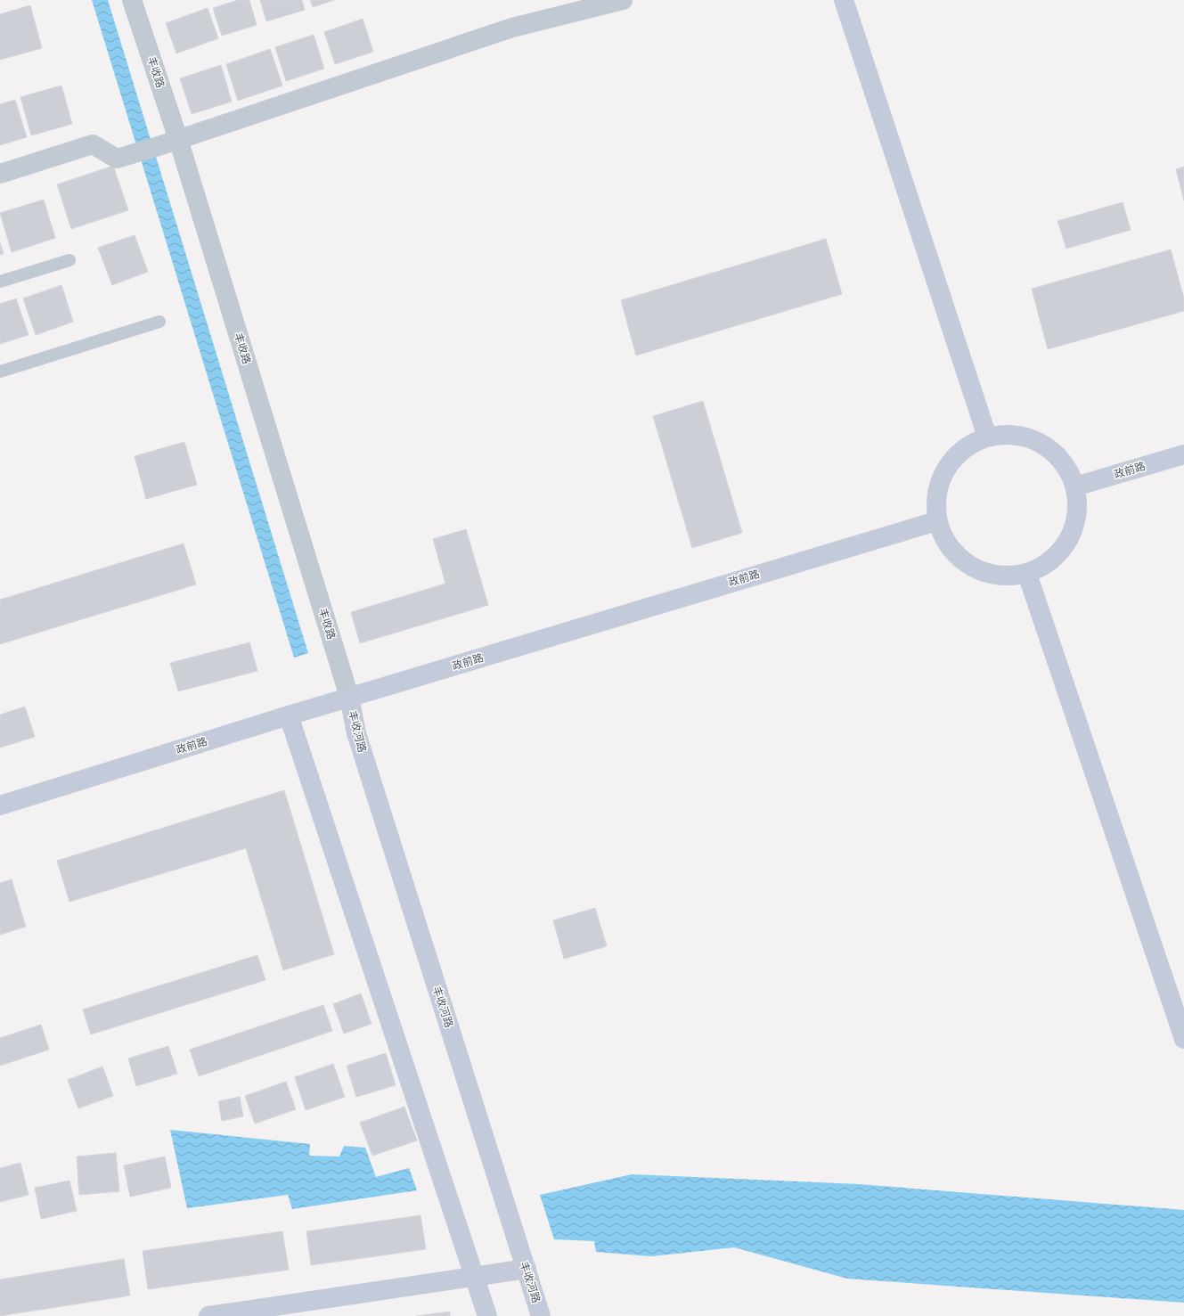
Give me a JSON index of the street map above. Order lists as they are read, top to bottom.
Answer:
{
  "streets": {
    "street": ["丰收路", "政前路", "丰收河路"]
  },
  "crossings": [
    ["丰收路", "政前路"],
    ["丰收路", "丰收河路"],
    ["政前路", "丰收河路"]
  ]
}
